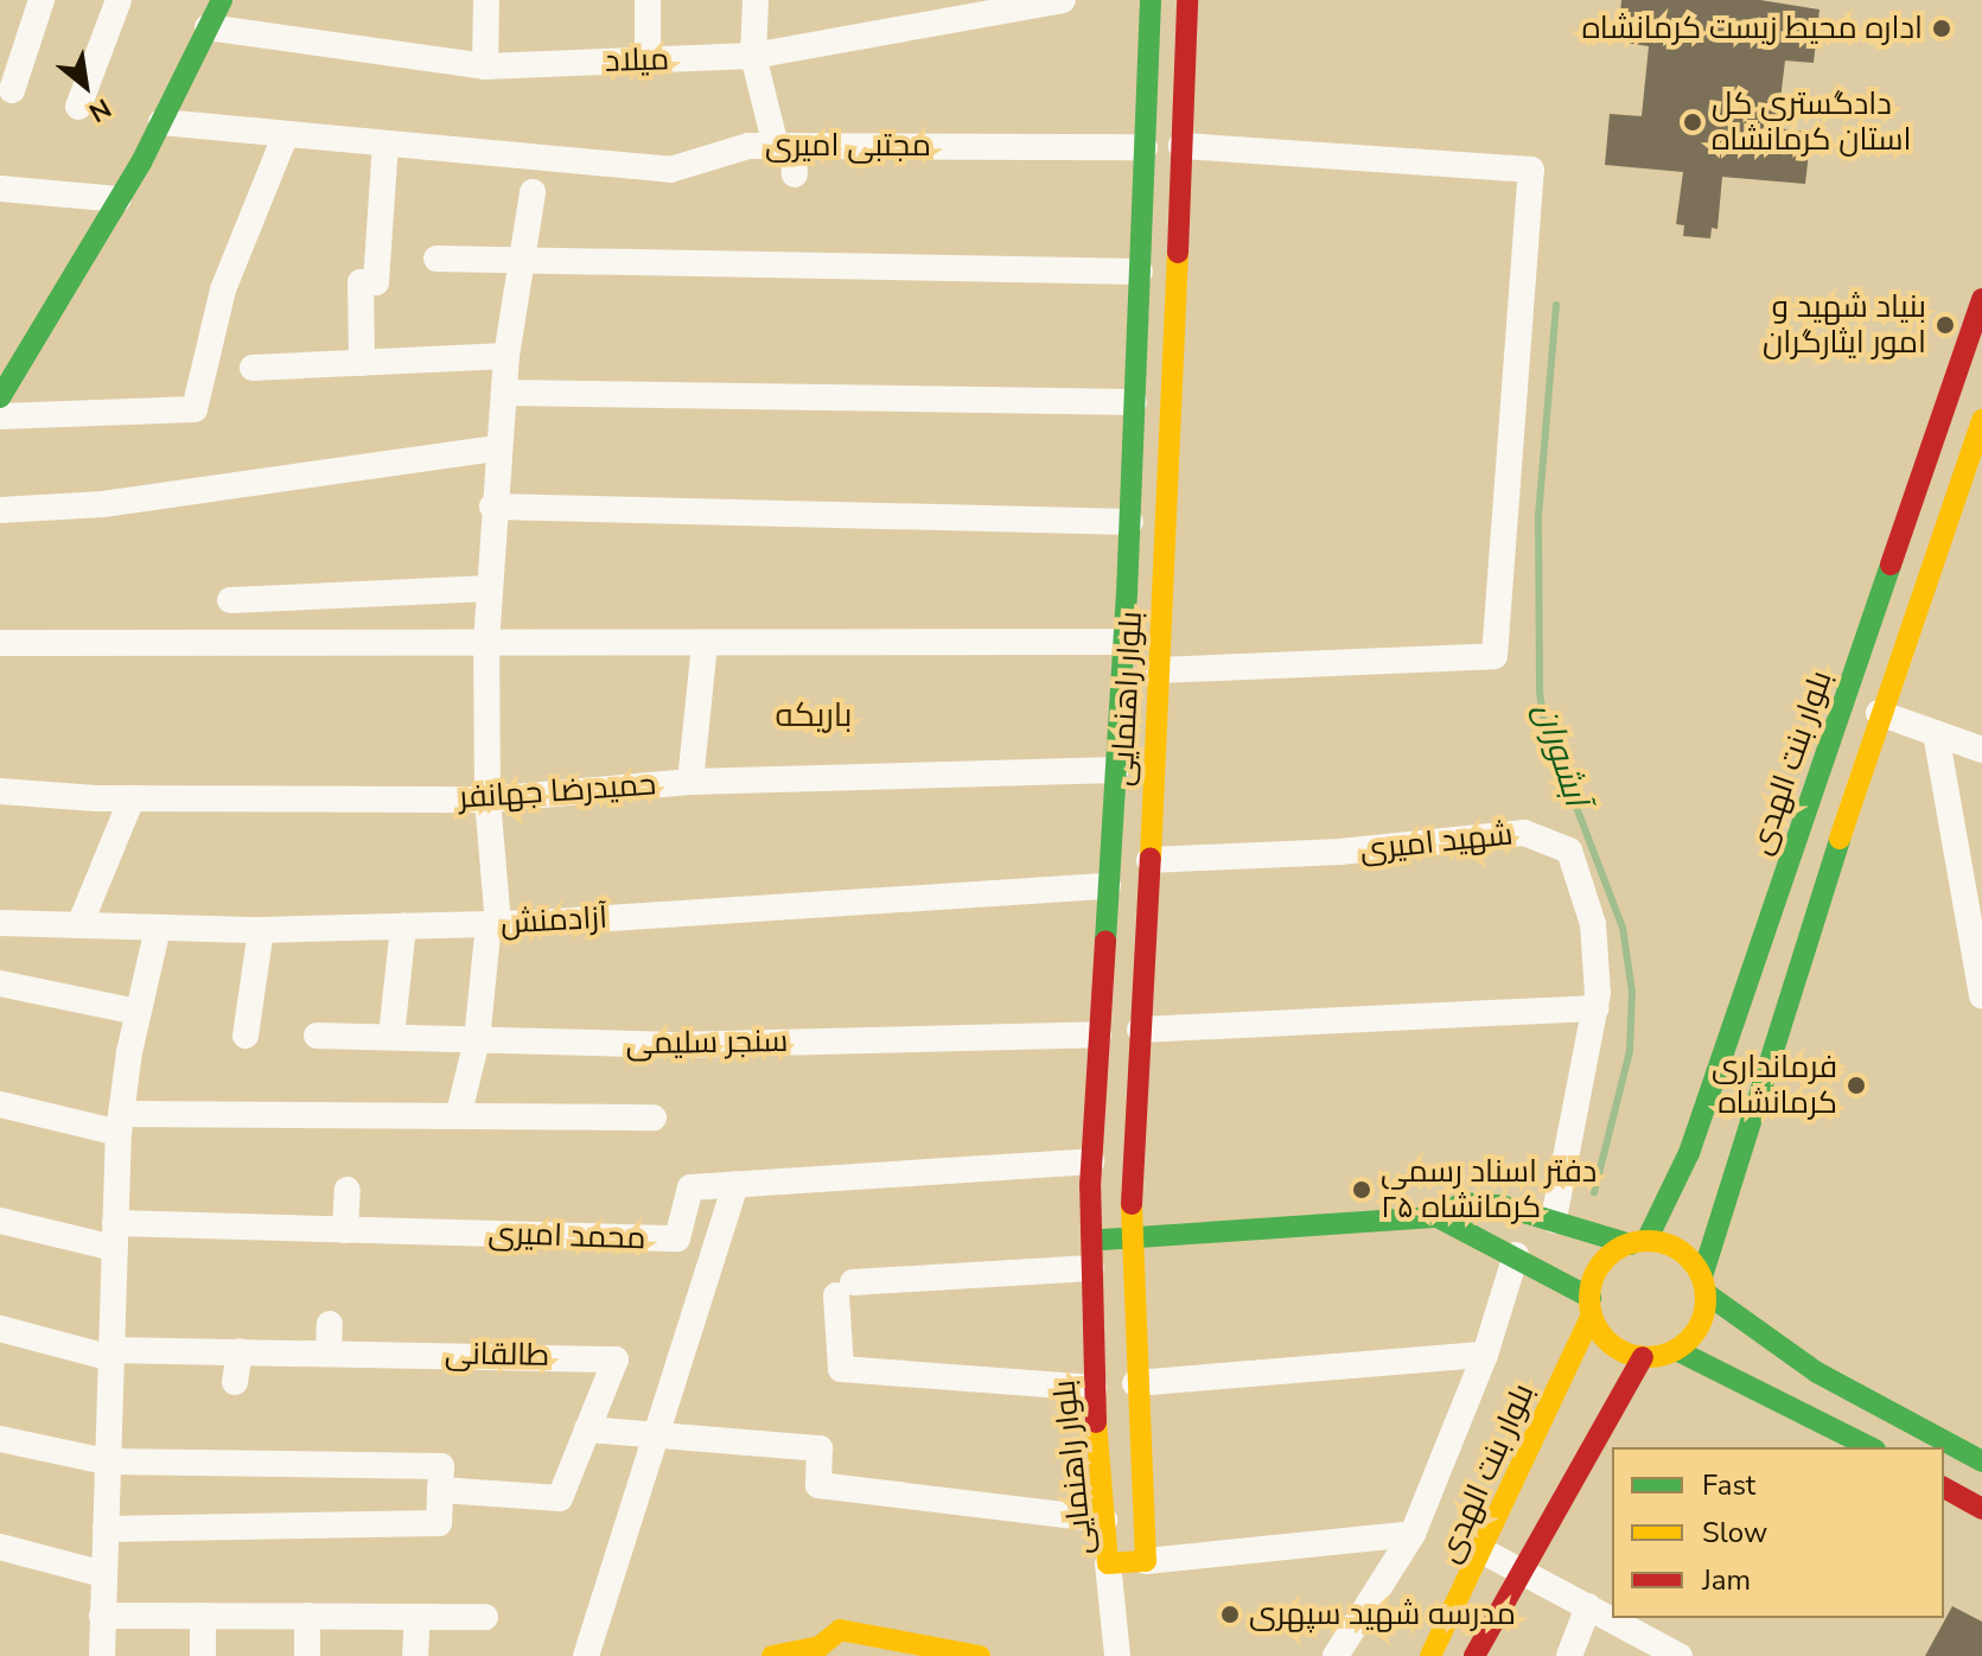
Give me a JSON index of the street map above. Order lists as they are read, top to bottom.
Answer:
{
  "streets": {
    "main road": ["بلوار راهنمایی", "بلوار بنت الهدی"],
    "street": [
      "میلاد",
      "مجتبی امیری",
      "حمیدرضا جهانفر",
      "شهید امیری",
      "آزادمنش",
      "سنجر سلیمی",
      "محمد امیری",
      "طالقانی"
    ]
  },
  "crossings": [
    ["مجتبی امیری", "بلوار راهنمایی"],
    ["بلوار راهنمایی", "حمیدرضا جهانفر"],
    ["بلوار راهنمایی", "شهید امیری"],
    ["بلوار راهنمایی", "آزادمنش"],
    ["بلوار راهنمایی", "سنجر سلیمی"],
    ["بلوار راهنمایی", "محمد امیری"]
  ],
  "districts": ["باریکه"],
  "water": ["آبشوران"],
  "places": [
    "اداره محیط زیست کرمانشاه",
    "دادگستری کل استان کرمانشاه",
    "بنیاد شهید و امور ایثارگران",
    "فرمانداری کرمانشاه",
    "دفتر اسناد رسمی ۲۵ کرمانشاه",
    "مدرسه شهید سپهری"
  ],
  "legend": ["Fast", "Slow", "Jam"],
  "north": "bottom right"
}
